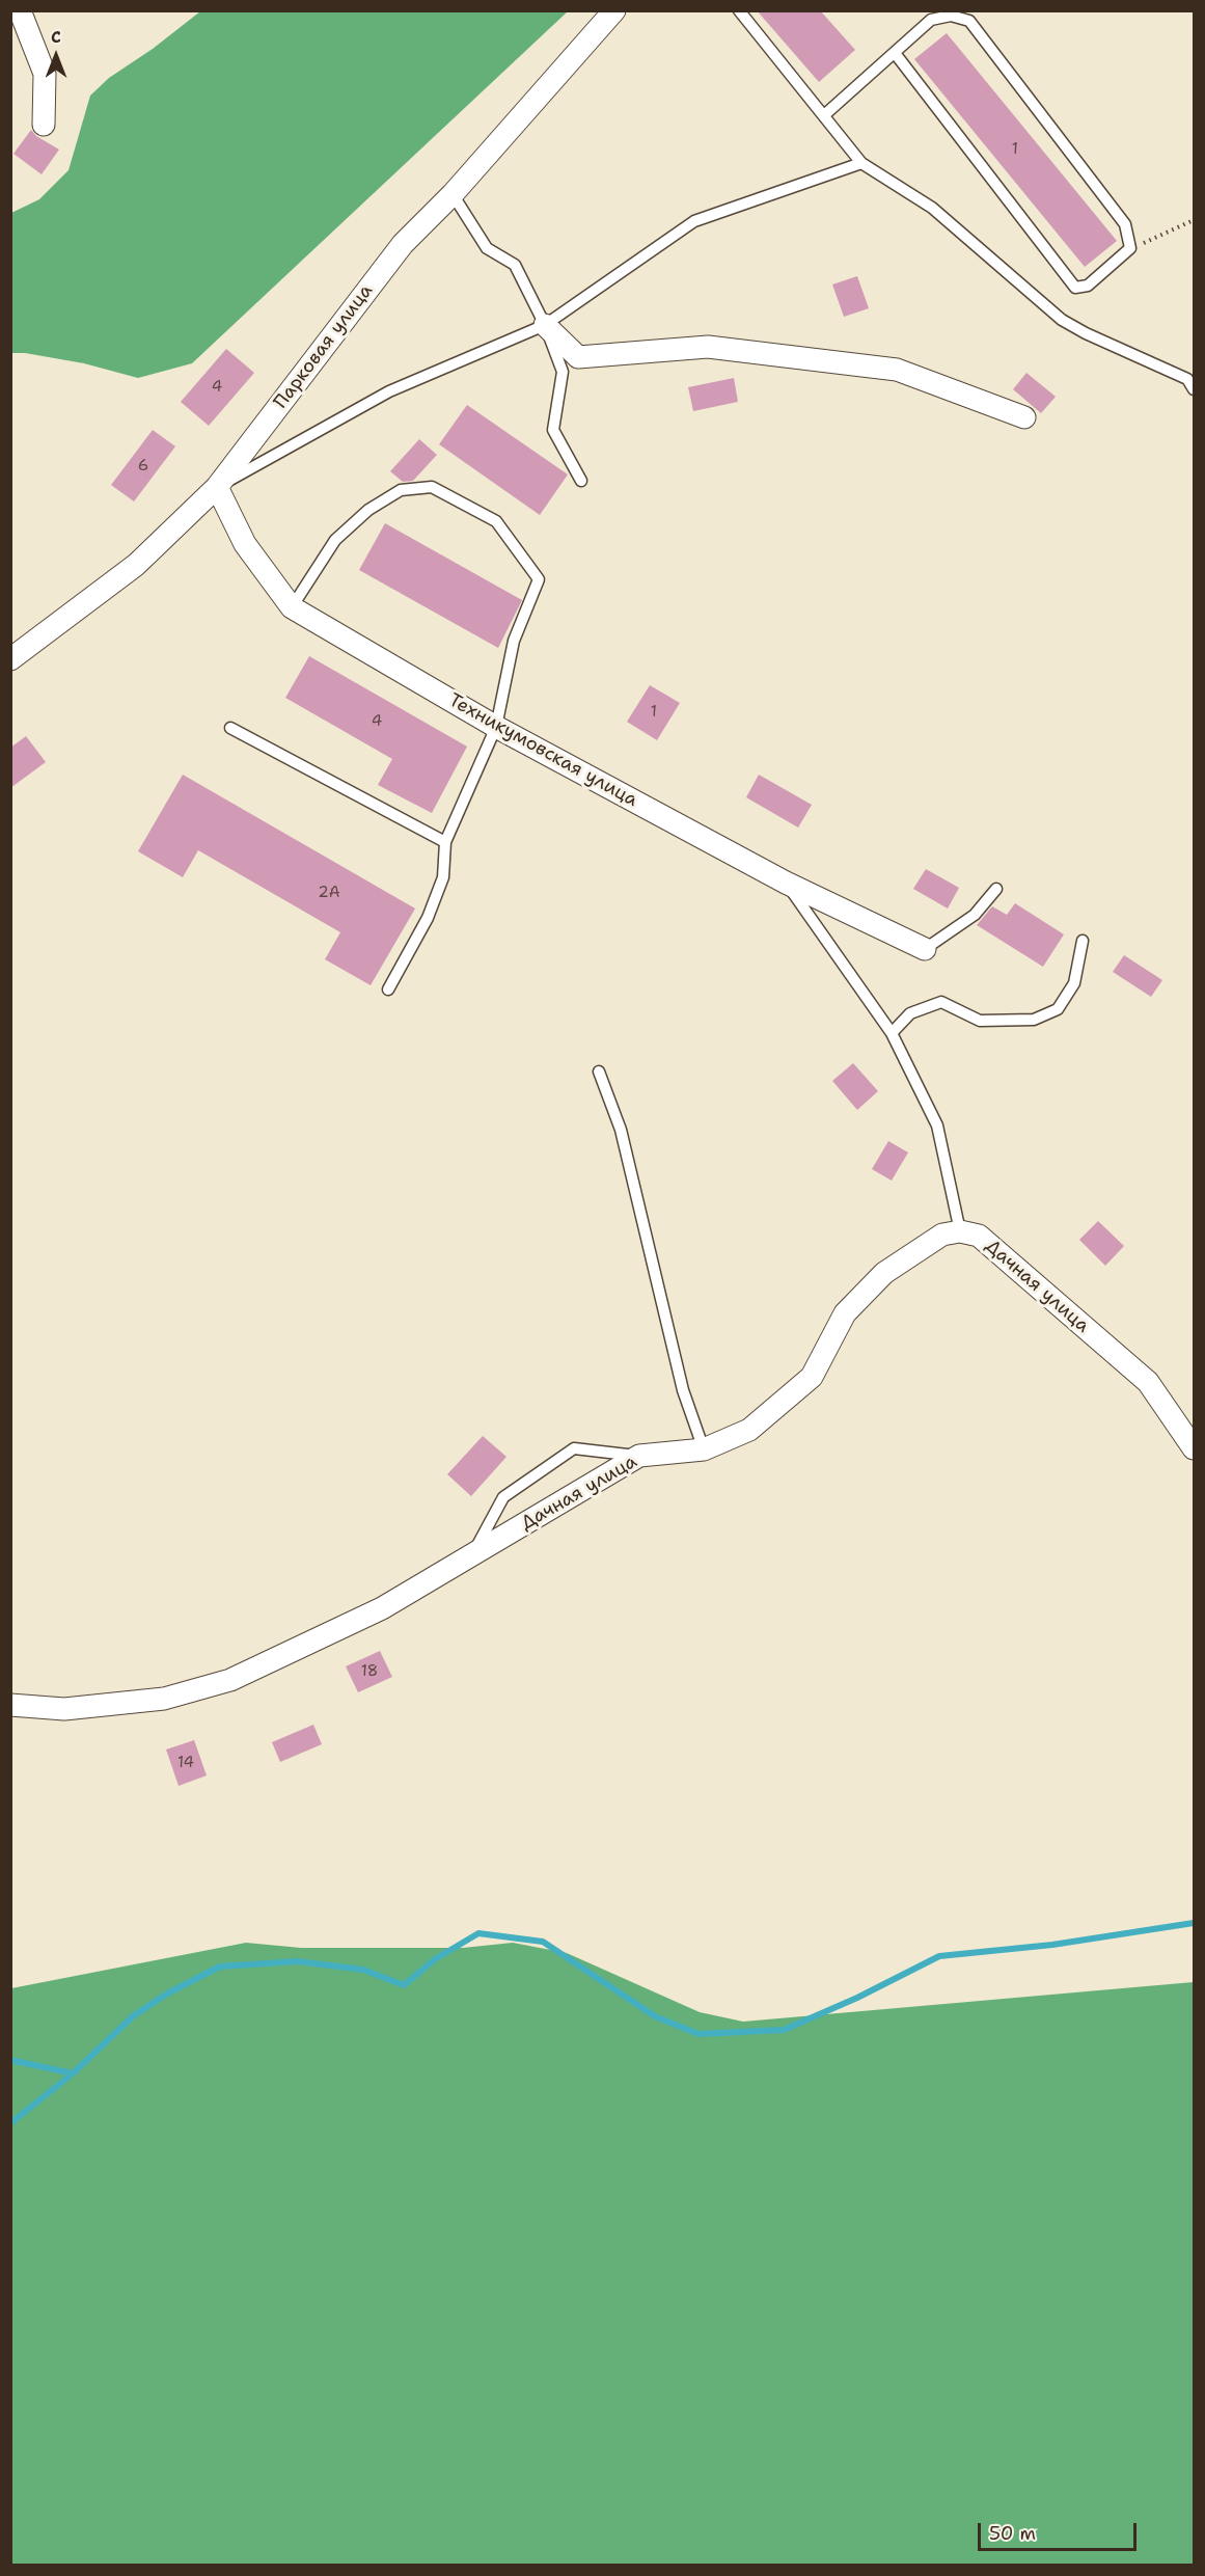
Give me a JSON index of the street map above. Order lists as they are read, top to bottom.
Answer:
{
  "streets": {
    "street": ["Парковая улица", "Техникумовская улица", "Дачная улица"]
  },
  "crossings": [
    ["Парковая улица", "Техникумовская улица"]
  ],
  "house_numbers": [
    "1",
    "4",
    "6",
    "1",
    "4",
    "2А",
    "18",
    "14"
  ],
  "scale_bar": "50 m",
  "north": "top"
}
